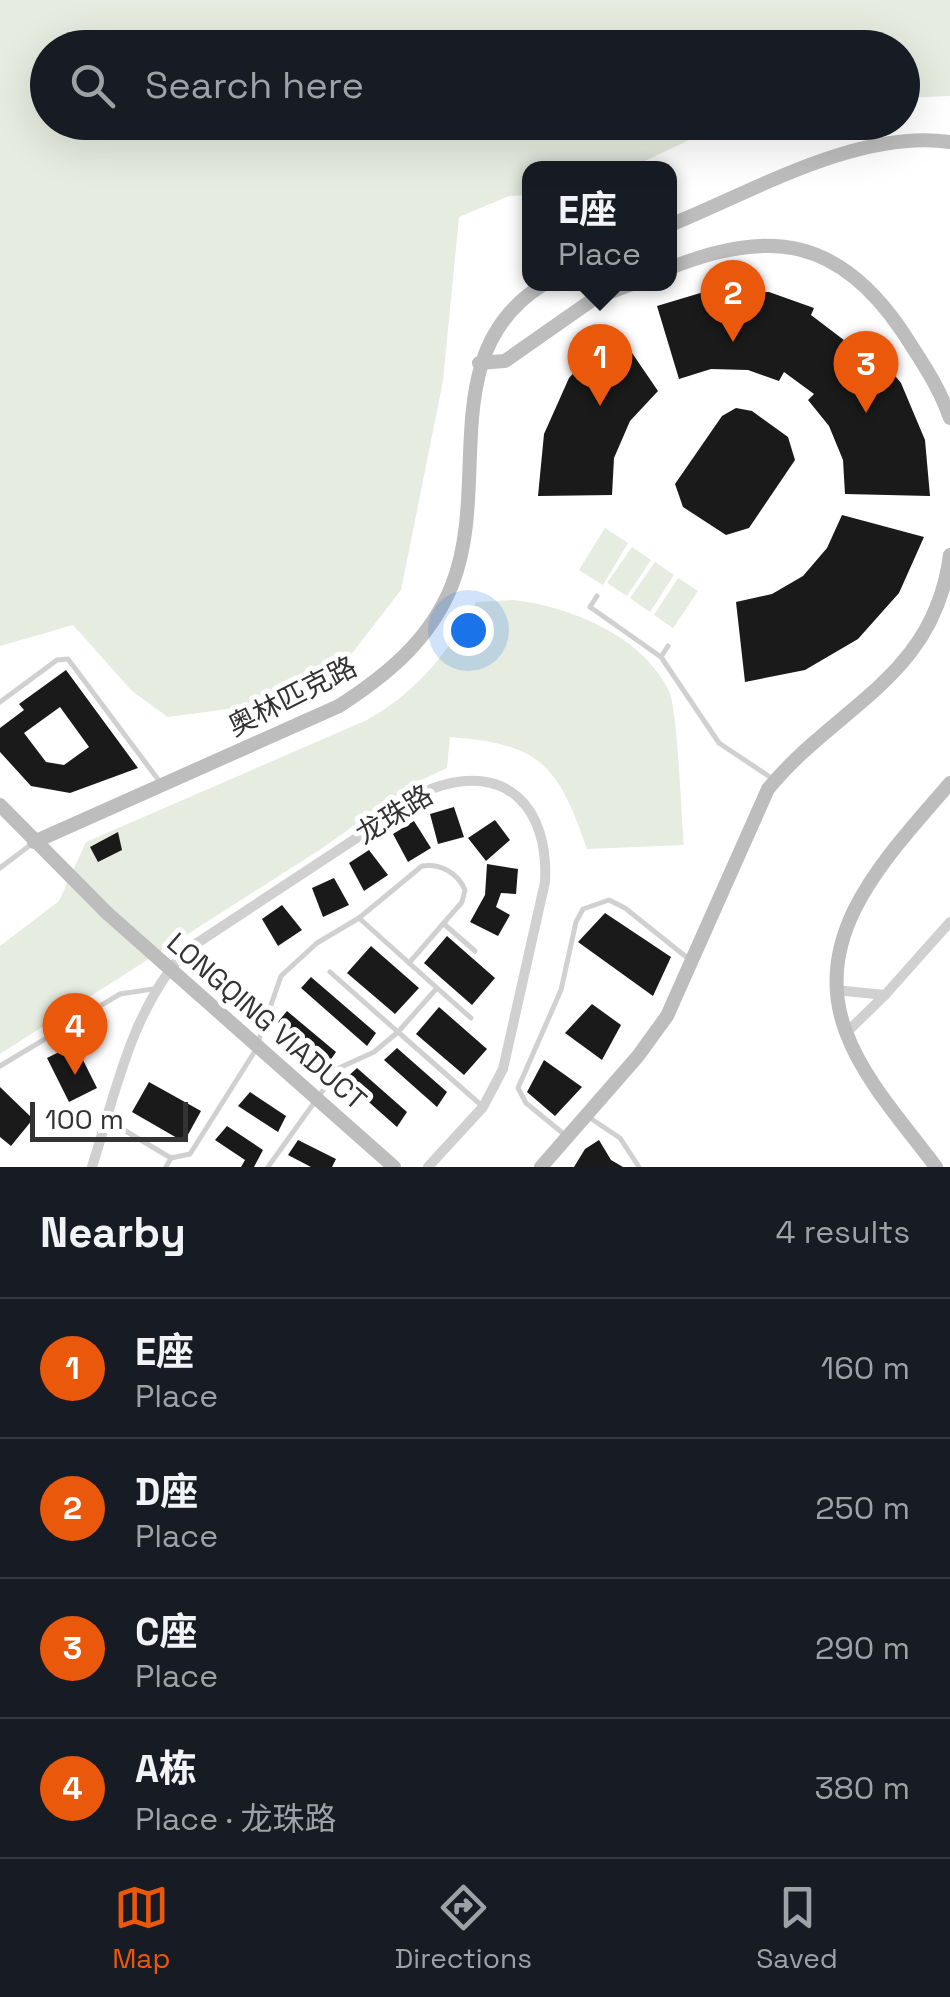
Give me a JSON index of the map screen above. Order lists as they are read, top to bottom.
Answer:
{
  "streets": {
    "street": ["奥林匹克路", "龙珠路", "LONGQING VIADUCT"]
  },
  "crossings": [
    ["奥林匹克路", "LONGQING VIADUCT"]
  ],
  "scale_bar": "100 m",
  "page": {
    "search": "Search here",
    "popup": ["E座", "Place"],
    "pins": [
      "2",
      "1",
      "3",
      "4"
    ],
    "scale": "100 m",
    "heading": ["Nearby", "4 results"],
    "list": [
      {
        "mark": "1",
        "name": "E座",
        "note": "Place",
        "value": "160 m"
      },
      {
        "mark": "2",
        "name": "D座",
        "note": "Place",
        "value": "250 m"
      },
      {
        "mark": "3",
        "name": "C座",
        "note": "Place",
        "value": "290 m"
      },
      {
        "mark": "4",
        "name": "A栋",
        "note": "Place · 龙珠路",
        "value": "380 m"
      }
    ],
    "nav": ["Map", "Directions", "Saved"]
  }
}
